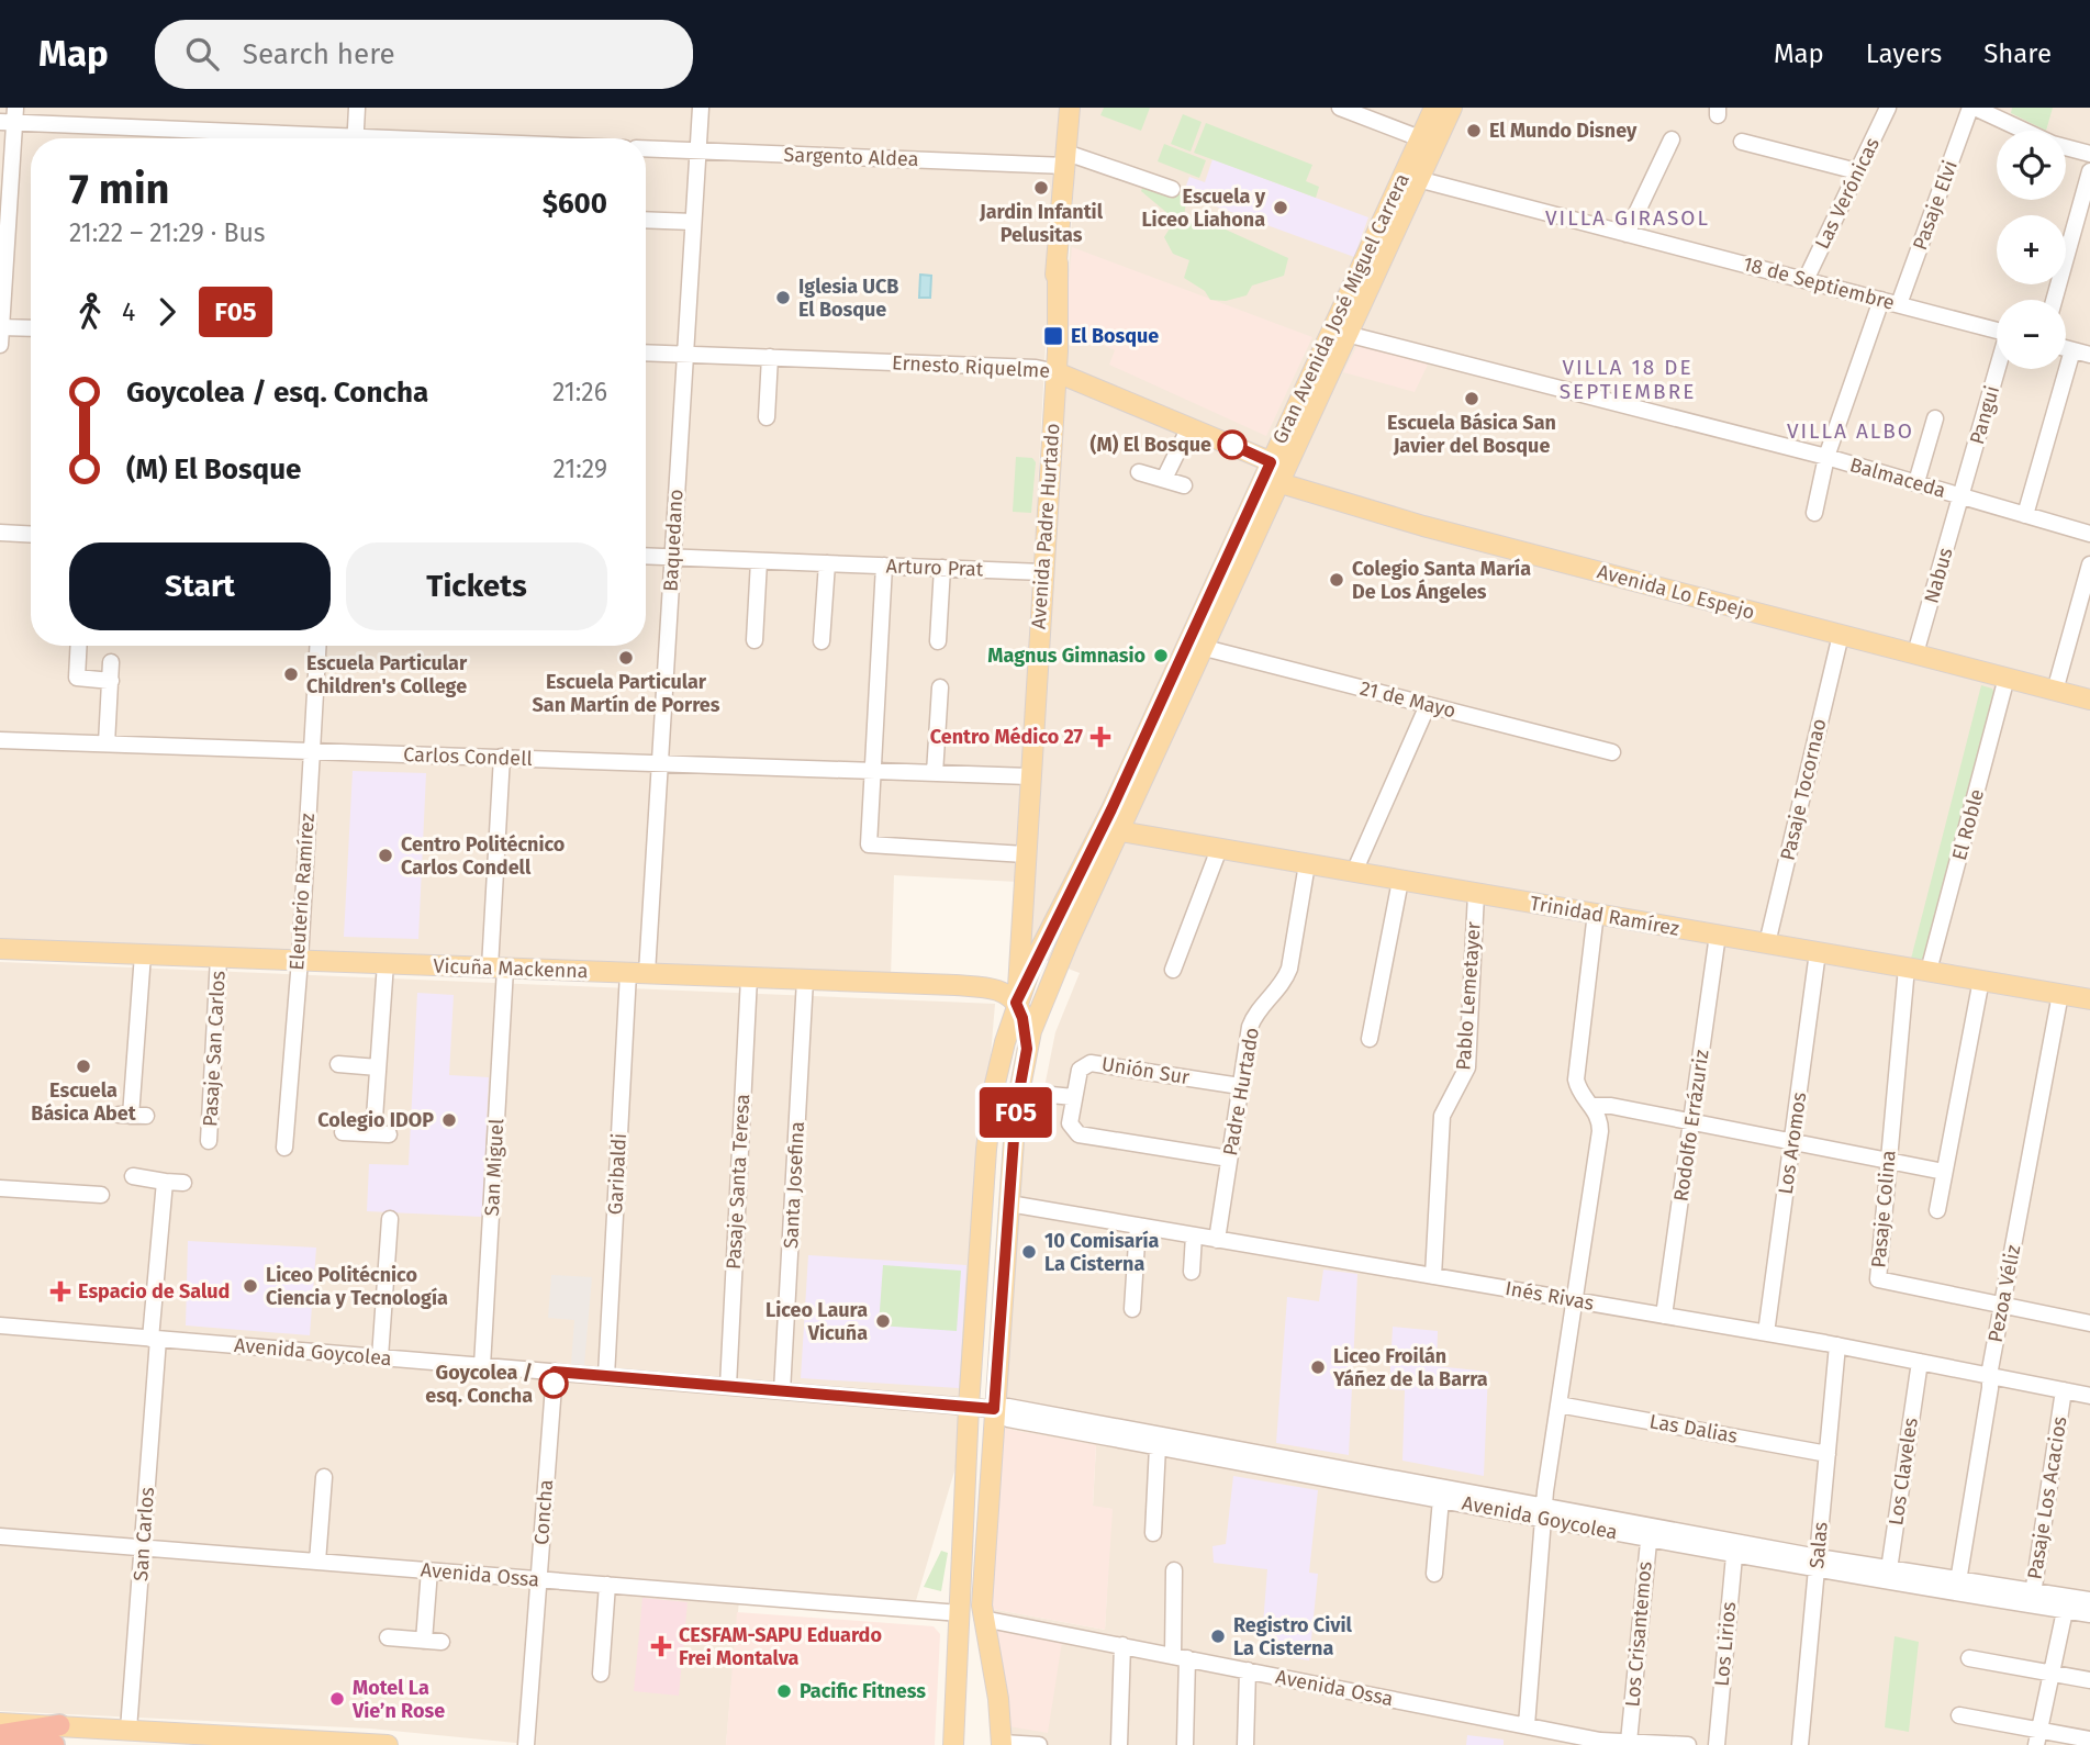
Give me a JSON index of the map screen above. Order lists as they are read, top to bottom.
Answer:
{
  "streets": {
    "main road": [
      "Gran Avenida José Miguel Carrera",
      "Ernesto Riquelme",
      "Avenida Padre Hurtado",
      "Avenida Lo Espejo",
      "Trinidad Ramírez",
      "Vicuña Mackenna"
    ],
    "street": [
      "Sargento Aldea",
      "Las Verónicas",
      "Pasaje Elvi",
      "18 de Septiembre",
      "Pangui",
      "Balmaceda",
      "Baquedano",
      "Arturo Prat",
      "Nabus",
      "21 de Mayo",
      "Carlos Condell",
      "Pasaje Tocornao",
      "El Roble",
      "Eleuterio Ramírez",
      "Pablo Lemetayer",
      "Pasaje San Carlos",
      "Unión Sur",
      "Padre Hurtado",
      "Rodolfo Errázuriz",
      "Los Aromos",
      "San Miguel",
      "Garibaldi",
      "Pasaje Santa Teresa",
      "Santa Josefina",
      "Pasaje Colina",
      "Pezoa Véliz",
      "Inés Rivas",
      "Avenida Goycolea",
      "Las Dalias",
      "Los Claveles",
      "Pasaje Los Acacios",
      "Concha",
      "San Carlos",
      "Salas",
      "Avenida Ossa",
      "Los Crisantemos",
      "Los Lirios"
    ]
  },
  "crossings": [
    ["Sargento Aldea", "Avenida Padre Hurtado"],
    ["Sargento Aldea", "Baquedano"],
    ["Las Verónicas", "18 de Septiembre"],
    ["Pasaje Elvi", "18 de Septiembre"],
    ["18 de Septiembre", "Gran Avenida José Miguel Carrera"],
    ["Gran Avenida José Miguel Carrera", "Ernesto Riquelme"],
    ["Gran Avenida José Miguel Carrera", "Balmaceda"],
    ["Gran Avenida José Miguel Carrera", "Avenida Padre Hurtado"],
    ["Gran Avenida José Miguel Carrera", "Avenida Lo Espejo"],
    ["Gran Avenida José Miguel Carrera", "21 de Mayo"],
    ["Gran Avenida José Miguel Carrera", "Trinidad Ramírez"],
    ["Gran Avenida José Miguel Carrera", "Vicuña Mackenna"],
    ["Gran Avenida José Miguel Carrera", "Inés Rivas"],
    ["Gran Avenida José Miguel Carrera", "Avenida Goycolea"],
    ["Gran Avenida José Miguel Carrera", "Avenida Ossa"],
    ["Ernesto Riquelme", "Avenida Padre Hurtado"],
    ["Ernesto Riquelme", "Baquedano"],
    ["Ernesto Riquelme", "Avenida Lo Espejo"],
    ["Pangui", "Balmaceda"],
    ["Pangui", "Nabus"],
    ["Balmaceda", "Nabus"],
    ["Avenida Padre Hurtado", "Arturo Prat"],
    ["Avenida Padre Hurtado", "Carlos Condell"],
    ["Avenida Padre Hurtado", "Vicuña Mackenna"],
    ["Baquedano", "Arturo Prat"],
    ["Baquedano", "Carlos Condell"],
    ["Baquedano", "Vicuña Mackenna"],
    ["Baquedano", "Garibaldi"],
    ["Nabus", "Avenida Lo Espejo"],
    ["Avenida Lo Espejo", "Pasaje Tocornao"],
    ["Avenida Lo Espejo", "El Roble"],
    ["Carlos Condell", "Eleuterio Ramírez"],
    ["Carlos Condell", "San Miguel"],
    ["Pasaje Tocornao", "Trinidad Ramírez"],
    ["El Roble", "Trinidad Ramírez"],
    ["Eleuterio Ramírez", "Vicuña Mackenna"],
    ["Trinidad Ramírez", "Pablo Lemetayer"],
    ["Trinidad Ramírez", "Padre Hurtado"],
    ["Trinidad Ramírez", "Rodolfo Errázuriz"],
    ["Trinidad Ramírez", "Los Aromos"],
    ["Trinidad Ramírez", "Pasaje Colina"],
    ["Trinidad Ramírez", "Pezoa Véliz"],
    ["Vicuña Mackenna", "Pasaje San Carlos"],
    ["Vicuña Mackenna", "San Miguel"],
    ["Vicuña Mackenna", "Garibaldi"],
    ["Vicuña Mackenna", "Pasaje Santa Teresa"],
    ["Vicuña Mackenna", "Santa Josefina"],
    ["Pablo Lemetayer", "Inés Rivas"],
    ["Unión Sur", "Padre Hurtado"],
    ["Padre Hurtado", "Inés Rivas"],
    ["Rodolfo Errázuriz", "Inés Rivas"],
    ["Los Aromos", "Inés Rivas"],
    ["San Miguel", "Avenida Goycolea"],
    ["Garibaldi", "Avenida Goycolea"],
    ["Pasaje Santa Teresa", "Avenida Goycolea"],
    ["Santa Josefina", "Avenida Goycolea"],
    ["Pasaje Colina", "Pezoa Véliz"],
    ["Pezoa Véliz", "Inés Rivas"],
    ["Pezoa Véliz", "Avenida Goycolea"],
    ["Inés Rivas", "Los Claveles"],
    ["Inés Rivas", "Pasaje Los Acacios"],
    ["Inés Rivas", "Salas"],
    ["Avenida Goycolea", "Los Claveles"],
    ["Avenida Goycolea", "Pasaje Los Acacios"],
    ["Avenida Goycolea", "Concha"],
    ["Avenida Goycolea", "San Carlos"],
    ["Avenida Goycolea", "Salas"],
    ["Avenida Goycolea", "Los Crisantemos"],
    ["Avenida Goycolea", "Los Lirios"],
    ["Las Dalias", "Salas"],
    ["Concha", "Avenida Ossa"],
    ["San Carlos", "Avenida Ossa"],
    ["Avenida Ossa", "Los Crisantemos"]
  ],
  "districts": ["VILLA GIRASOL", "VILLA 18 DE SEPTIEMBRE", "VILLA ALBO"],
  "places": {
    "other": [
      "El Mundo Disney",
      "Jardin Infantil Pelusitas",
      "Escuela y Liceo Liahona",
      "Iglesia UCB El Bosque",
      "Escuela Básica San Javier del Bosque",
      "(M) El Bosque",
      "Colegio Santa María De Los Ángeles",
      "Magnus Gimnasio",
      "Escuela Particular San Martín de Porres",
      "Escuela Particular Children's College",
      "Centro Politécnico Carlos Condell",
      "Escuela Básica Abet",
      "Colegio IDOP",
      "10 Comisaría La Cisterna",
      "Liceo Politécnico Ciencia y Tecnología",
      "Liceo Laura Vicuña",
      "Liceo Froilán Yáñez de la Barra",
      "Goycolea / esq. Concha",
      "Registro Civil La Cisterna",
      "Pacific Fitness",
      "Motel La Vie’n Rose"
    ],
    "transit": ["El Bosque"],
    "health": ["Centro Médico 27", "Espacio de Salud", "CESFAM-SAPU Eduardo Frei Montalva"]
  },
  "lines": ["bus line F05"],
  "page": {
    "header": "Map",
    "search": "Search here",
    "nav": ["Map", "Layers", "Share"],
    "on_map": "F05",
    "map_buttons": ["+", "−"],
    "heading": ["7 min", "21:22 – 21:29 · Bus", "$600"],
    "legs": ["4", "F05"],
    "list": [
      {
        "name": "Goycolea / esq. Concha",
        "value": "21:26"
      },
      {
        "name": "(M) El Bosque",
        "value": "21:29"
      }
    ],
    "buttons": ["Start", "Tickets"]
  }
}
